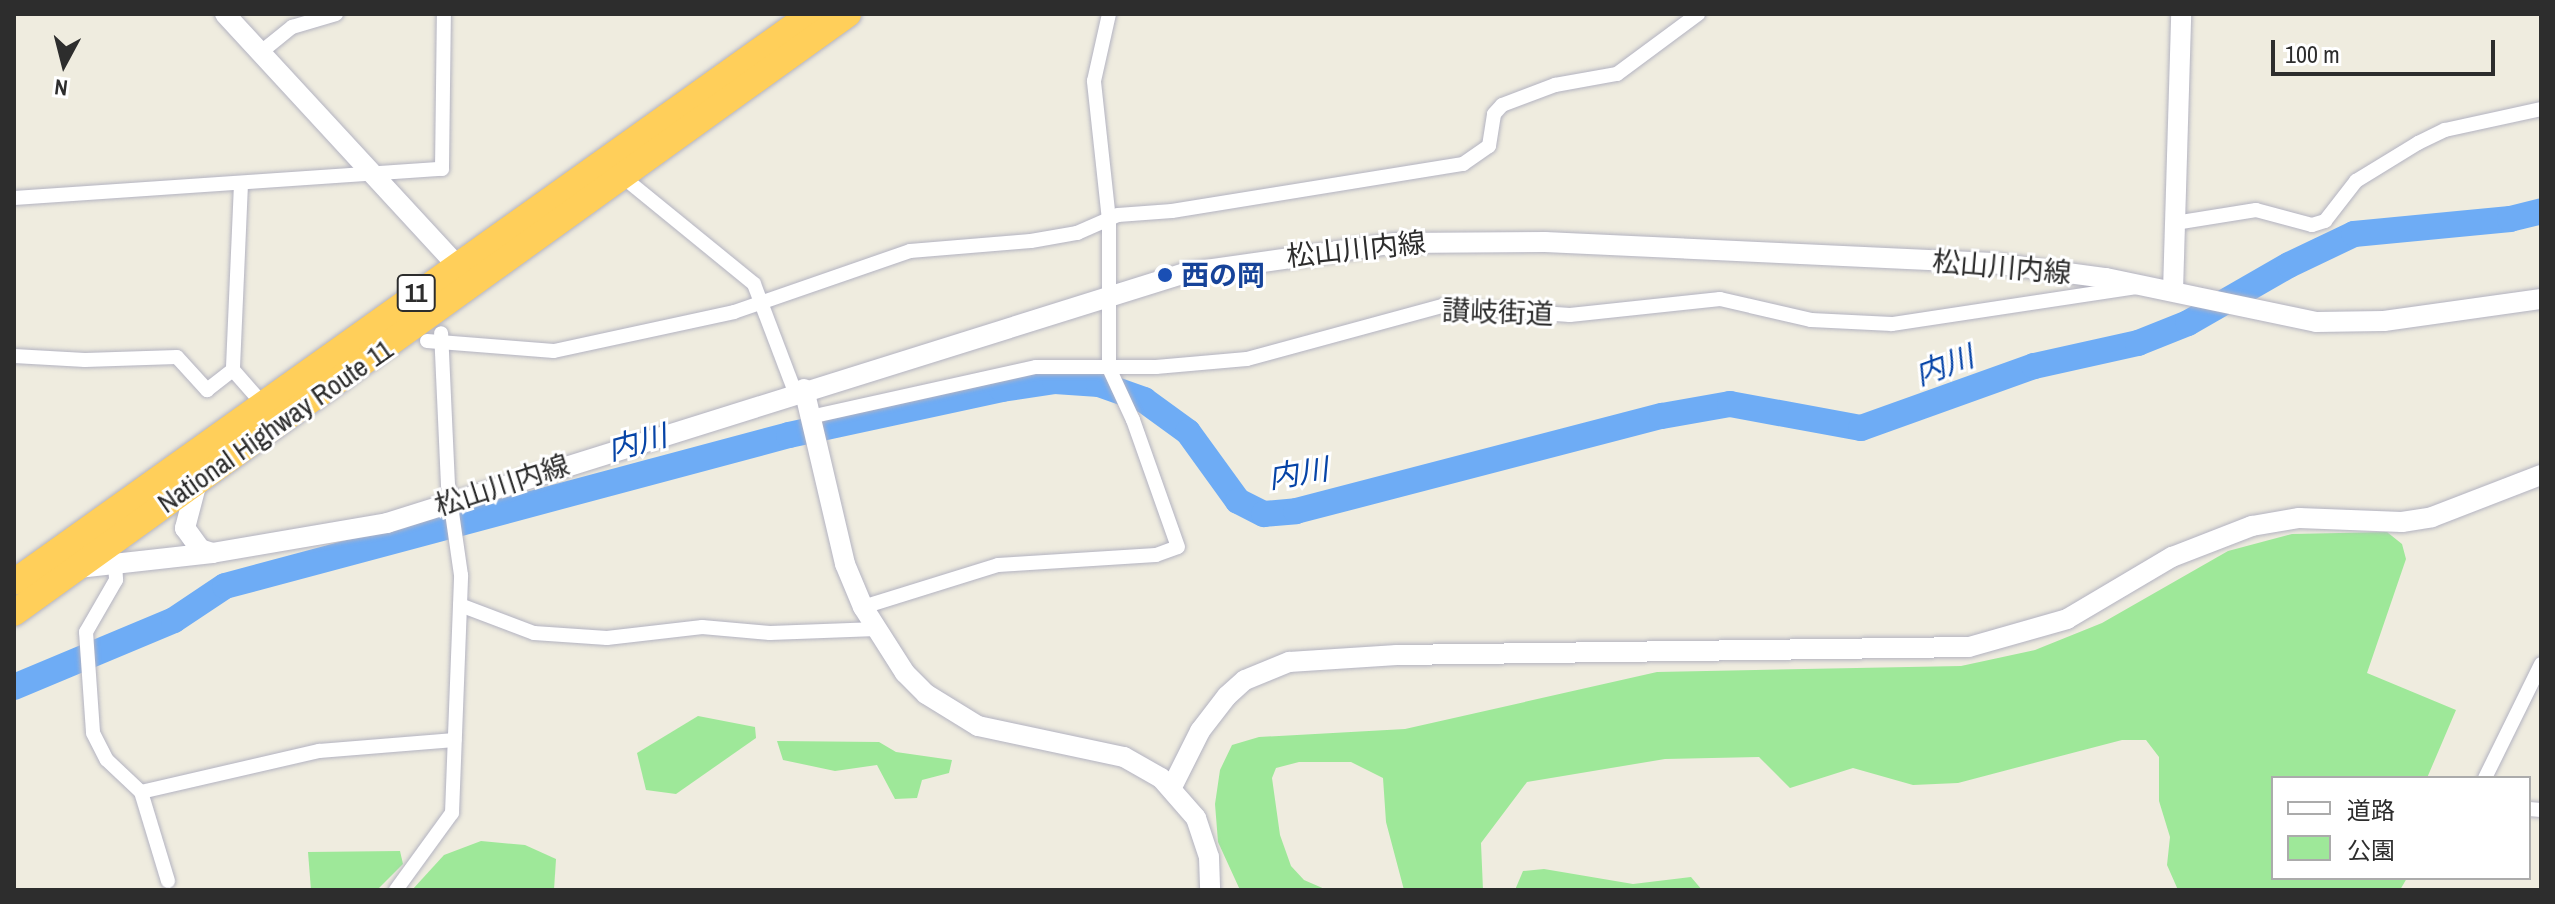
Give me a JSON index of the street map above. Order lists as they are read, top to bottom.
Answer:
{
  "streets": {
    "highway": ["11", "National Highway Route 11"],
    "street": ["松山川内線", "讃岐街道"]
  },
  "crossings": [
    ["松山川内線", "讃岐街道"],
    ["松山川内線", "National Highway Route 11"]
  ],
  "water": ["内川"],
  "places": ["西の岡"],
  "legend": ["道路", "公園"],
  "scale_bar": "100 m",
  "north": "bottom"
}
